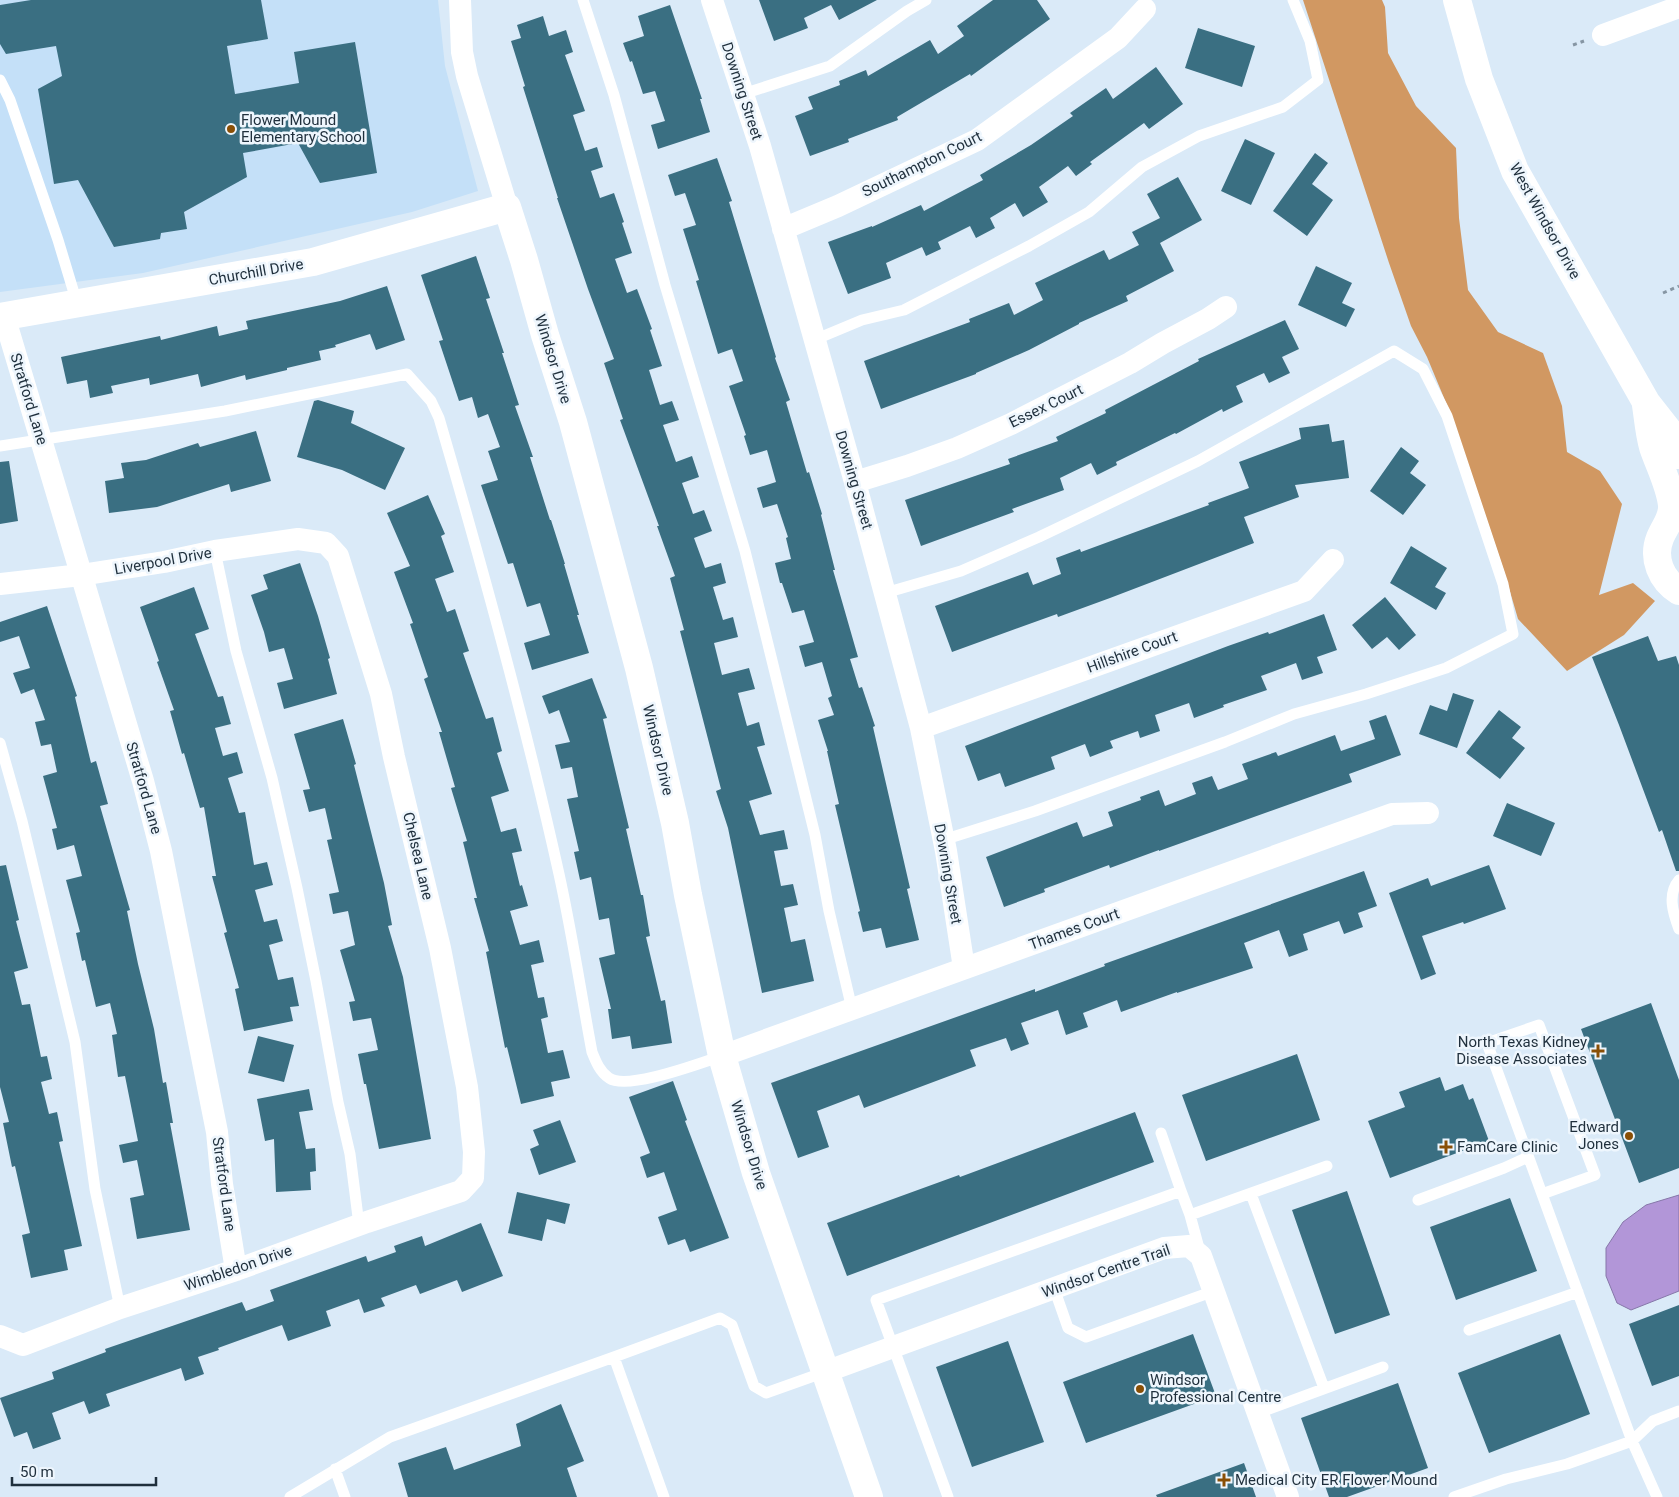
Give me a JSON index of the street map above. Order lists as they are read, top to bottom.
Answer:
{
  "streets": {
    "street": [
      "Downing Street",
      "Southampton Court",
      "West Windsor Drive",
      "Churchill Drive",
      "Windsor Drive",
      "Stratford Lane",
      "Essex Court",
      "Liverpool Drive",
      "Hillshire Court",
      "Chelsea Lane",
      "Thames Court",
      "Wimbledon Drive",
      "Windsor Centre Trail"
    ]
  },
  "crossings": [
    ["Downing Street", "Southampton Court"],
    ["Downing Street", "Essex Court"],
    ["Downing Street", "Hillshire Court"],
    ["Downing Street", "Thames Court"],
    ["Churchill Drive", "Windsor Drive"],
    ["Churchill Drive", "Stratford Lane"],
    ["Windsor Drive", "Thames Court"],
    ["Windsor Drive", "Windsor Centre Trail"],
    ["Stratford Lane", "Liverpool Drive"],
    ["Stratford Lane", "Wimbledon Drive"],
    ["Liverpool Drive", "Chelsea Lane"],
    ["Chelsea Lane", "Wimbledon Drive"]
  ],
  "places": {
    "other": ["Flower Mound Elementary School", "Edward Jones", "Windsor Professional Centre"],
    "health": ["North Texas Kidney Disease Associates", "FamCare Clinic", "Medical City ER Flower Mound"]
  },
  "scale_bar": "50 m"
}
